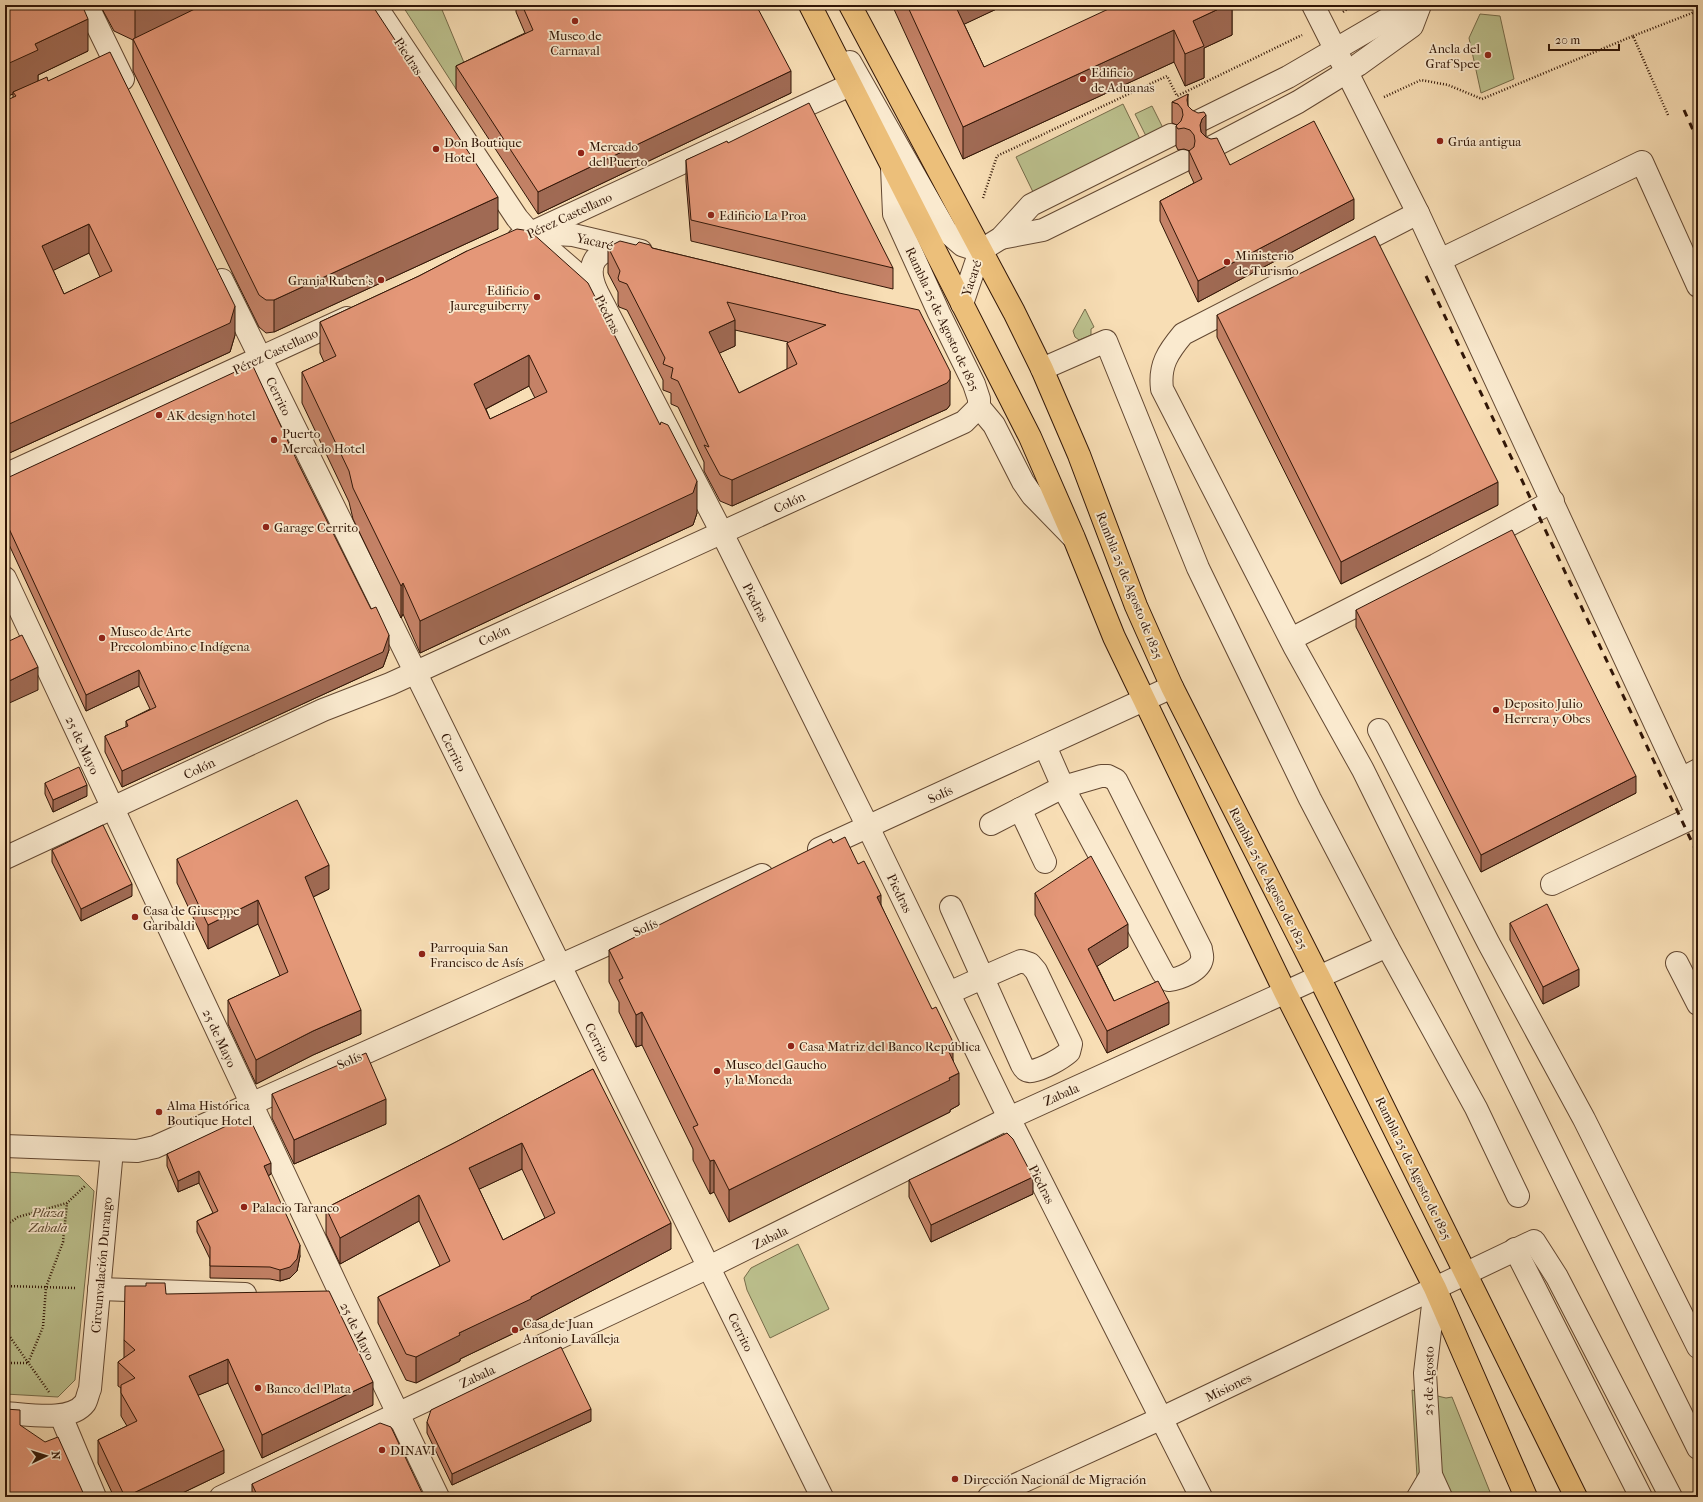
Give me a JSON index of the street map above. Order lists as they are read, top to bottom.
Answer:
{
  "streets": {
    "main road": ["Rambla 25 de Agosto de 1825"],
    "street": [
      "Piedras",
      "Pérez Castellano",
      "Yacaré",
      "Cerrito",
      "Colón",
      "25 de Mayo",
      "Solís",
      "Zabala",
      "Circunvalación Durango",
      "25 de Agosto",
      "Misiones"
    ]
  },
  "crossings": [
    ["Piedras", "Pérez Castellano"],
    ["Piedras", "Yacaré"],
    ["Piedras", "Colón"],
    ["Piedras", "Solís"],
    ["Piedras", "Zabala"],
    ["Piedras", "Misiones"],
    ["Pérez Castellano", "Yacaré"],
    ["Pérez Castellano", "Rambla 25 de Agosto de 1825"],
    ["Pérez Castellano", "Cerrito"],
    ["Yacaré", "Rambla 25 de Agosto de 1825"],
    ["Rambla 25 de Agosto de 1825", "Colón"],
    ["Rambla 25 de Agosto de 1825", "Solís"],
    ["Rambla 25 de Agosto de 1825", "Zabala"],
    ["Rambla 25 de Agosto de 1825", "25 de Agosto"],
    ["Rambla 25 de Agosto de 1825", "Misiones"],
    ["Cerrito", "Colón"],
    ["Cerrito", "Solís"],
    ["Cerrito", "Zabala"],
    ["Colón", "25 de Mayo"],
    ["25 de Mayo", "Solís"],
    ["25 de Mayo", "Zabala"],
    ["Solís", "Circunvalación Durango"],
    ["25 de Agosto", "Misiones"]
  ],
  "parks": ["Plaza Zabala"],
  "places": [
    "Museo de Carnaval",
    "Ancla del Graf Spee",
    "Edificio de Aduanas",
    "Grúa antigua",
    "Don Boutique Hotel",
    "Mercado del Puerto",
    "Edificio La Proa",
    "Ministerio de Turismo",
    "Granja Ruben's",
    "Edificio Jaureguiberry",
    "AK design hotel",
    "Puerto Mercado Hotel",
    "Garage Cerrito",
    "Museo de Arte Precolombino e Indígena",
    "Deposito Julio Herrera y Obes",
    "Casa de Giuseppe Garibaldi",
    "Parroquia San Francisco de Asís",
    "Casa Matriz del Banco República",
    "Museo del Gaucho y la Moneda",
    "Alma Histórica Boutique Hotel",
    "Palacio Taranco",
    "Casa de Juan Antonio Lavalleja",
    "Banco del Plata",
    "DINAVI",
    "Dirección Nacional de Migración"
  ],
  "scale_bar": "20 m",
  "north": "right"
}
